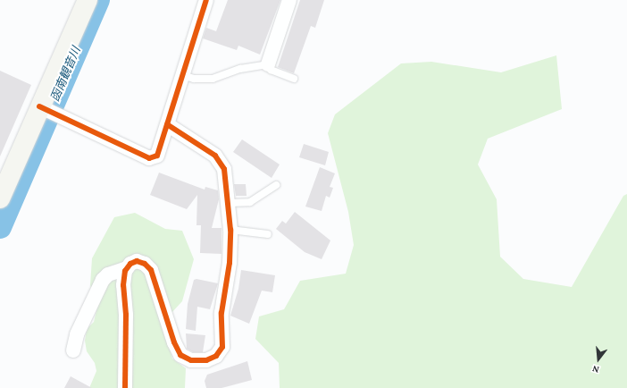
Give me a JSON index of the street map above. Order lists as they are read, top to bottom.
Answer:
{
  "water": ["函南観音川"],
  "north": "bottom"
}
